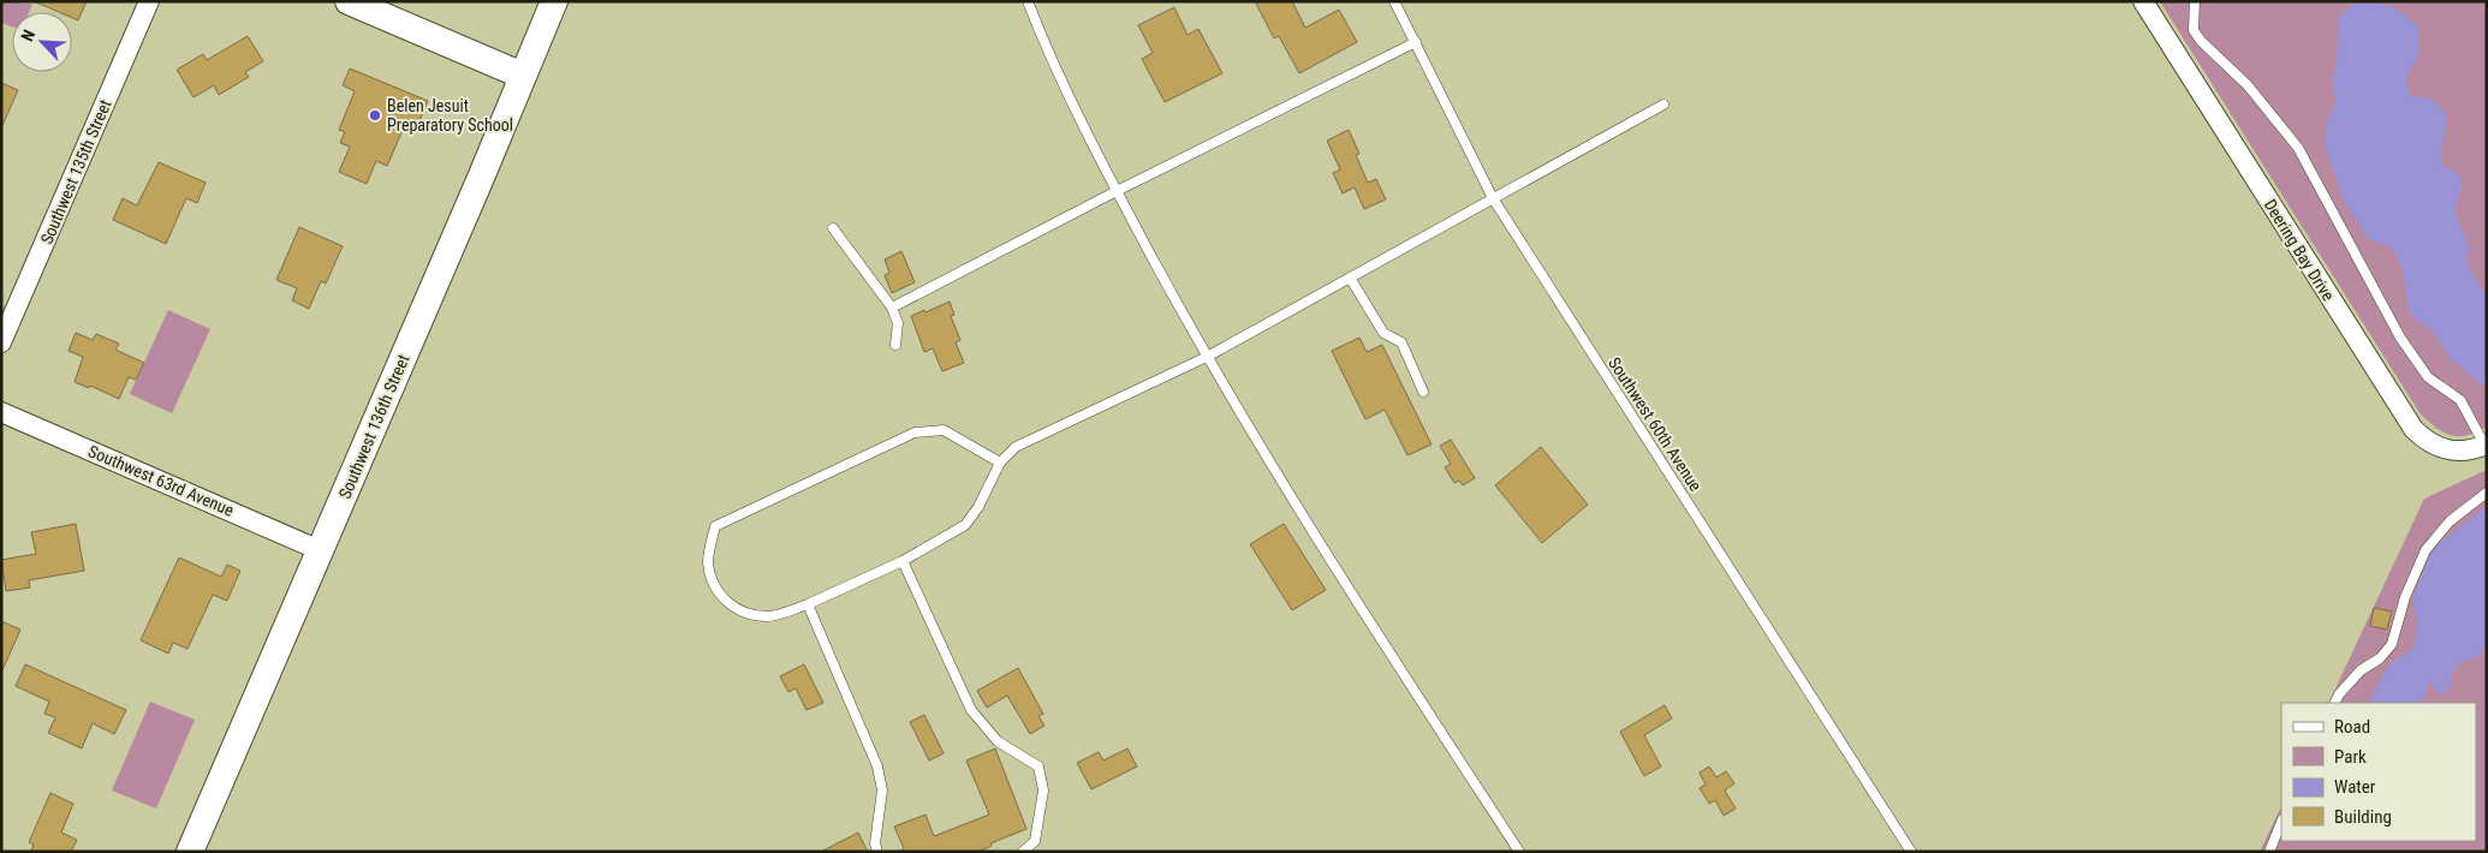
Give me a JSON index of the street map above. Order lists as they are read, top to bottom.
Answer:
{
  "streets": {
    "main road": ["Southwest 136th Street"],
    "street": ["Southwest 135th Street", "Deering Bay Drive", "Southwest 63rd Avenue"],
    "lane": ["Southwest 60th Avenue"]
  },
  "crossings": [
    ["Southwest 136th Street", "Southwest 63rd Avenue"]
  ],
  "places": ["Belen Jesuit Preparatory School"],
  "legend": [
    "Road",
    "Park",
    "Water",
    "Building"
  ],
  "north": "top left"
}
